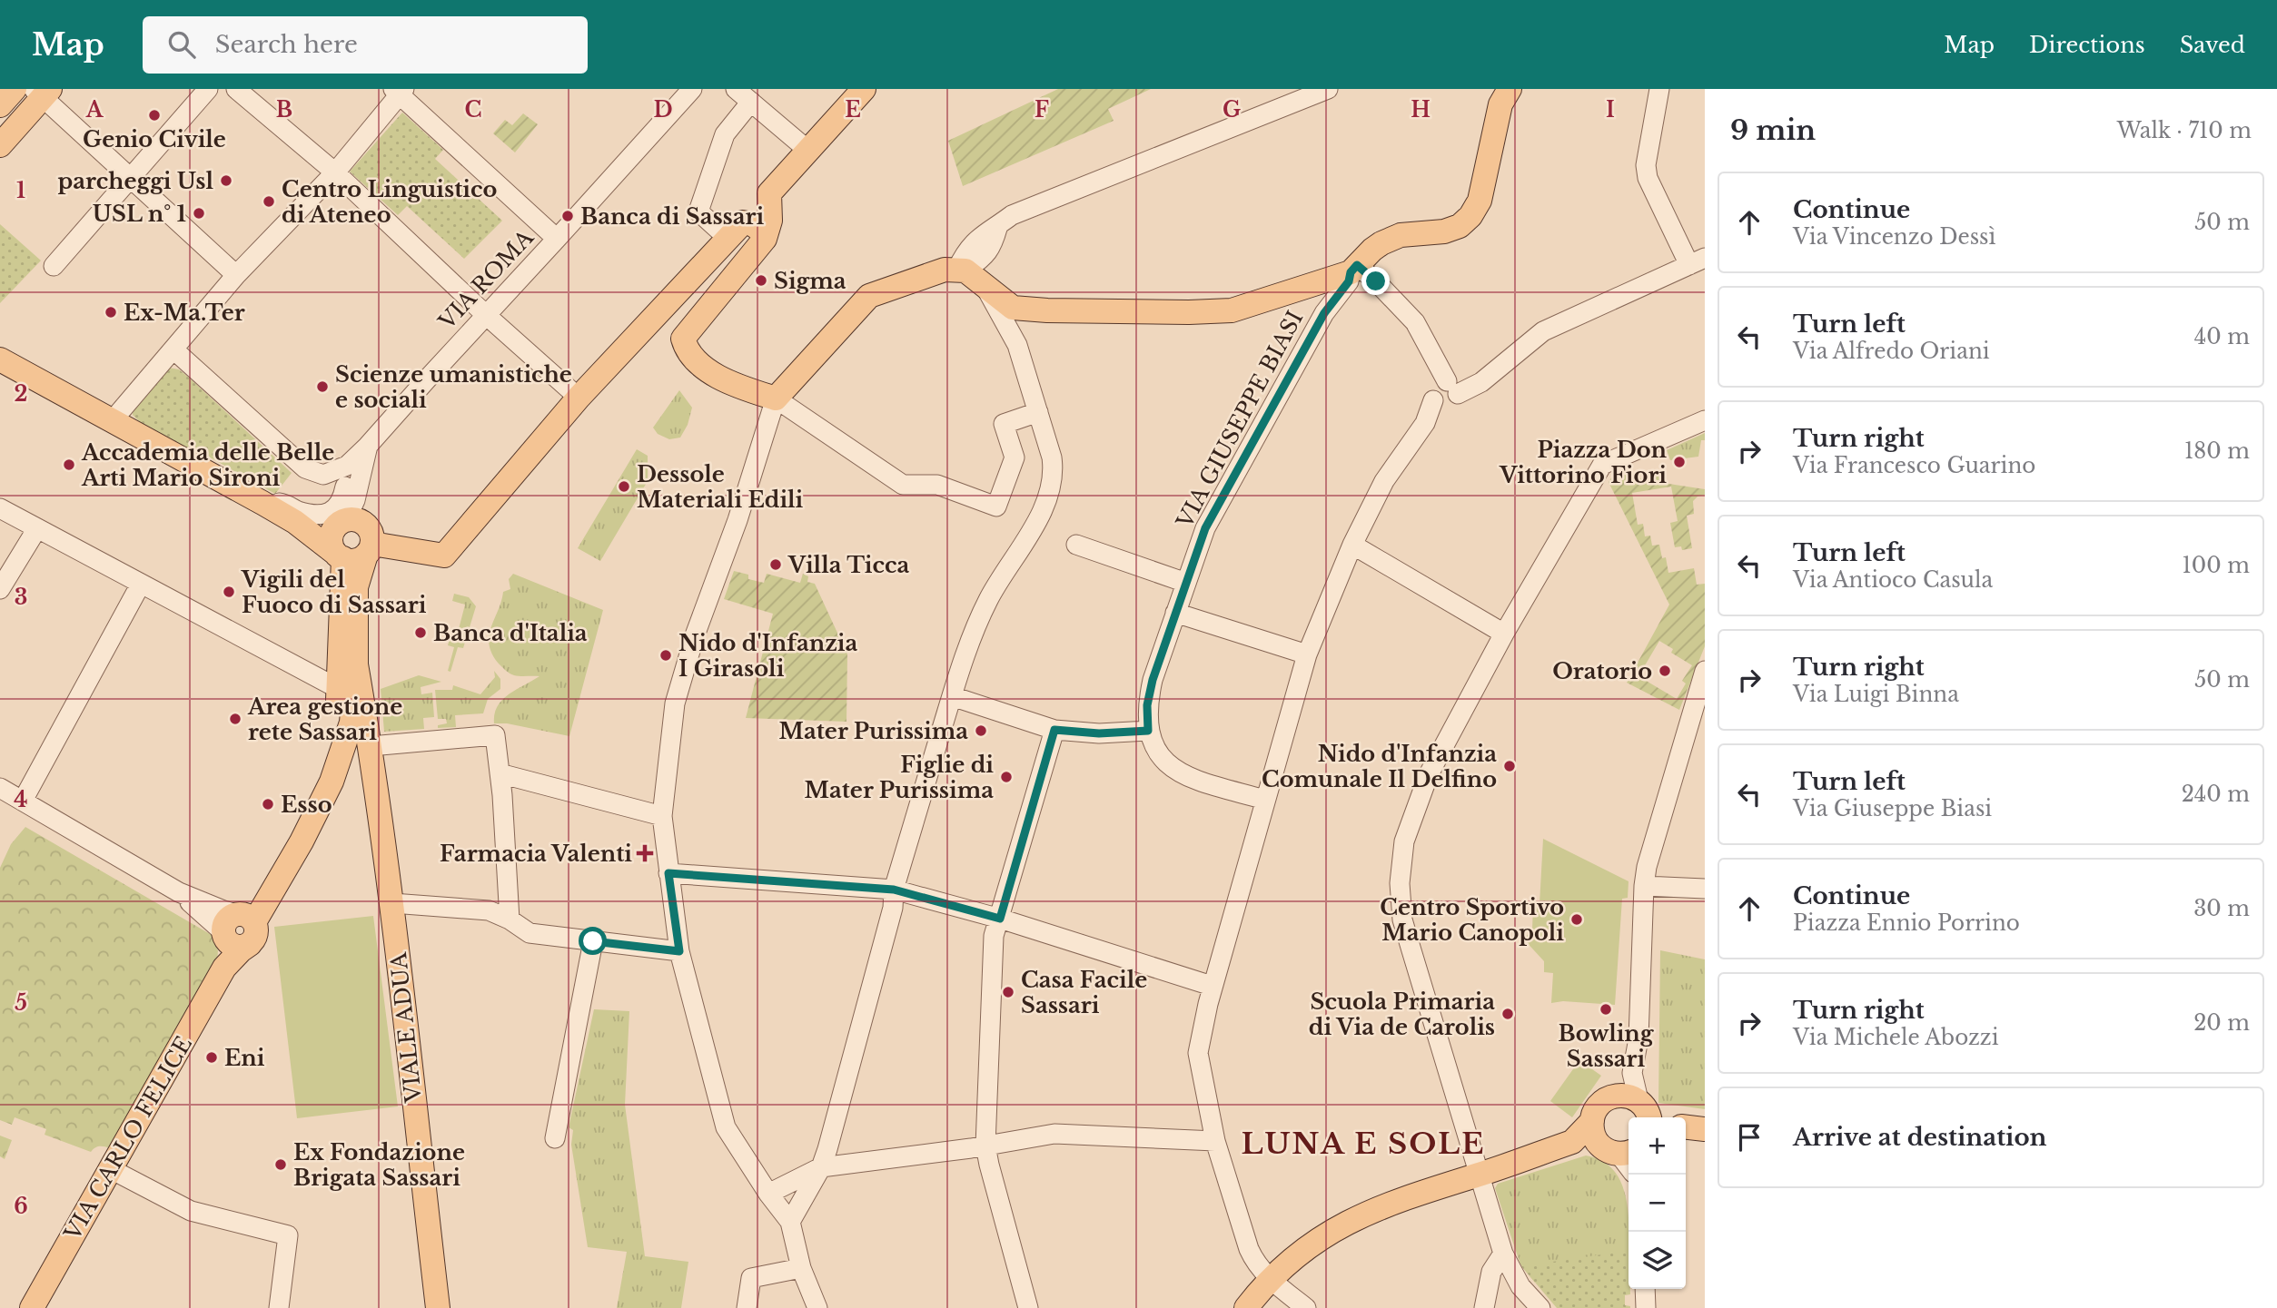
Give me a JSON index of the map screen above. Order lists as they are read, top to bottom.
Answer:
{
  "streets": {
    "main road": ["VIALE ADUA", "VIA CARLO FELICE"],
    "street": ["VIA ROMA", "VIA GIUSEPPE BIASI"]
  },
  "crossings": [
    ["VIALE ADUA", "VIA CARLO FELICE"]
  ],
  "districts": ["LUNA E SOLE"],
  "places": {
    "other": [
      "Genio Civile",
      "parcheggi Usl",
      "Centro Linguistico di Ateneo",
      "USL n° 1",
      "Banca di Sassari",
      "Sigma",
      "Ex-Ma.Ter",
      "Scienze umanistiche e sociali",
      "Piazza Don Vittorino Fiori",
      "Accademia delle Belle Arti Mario Sironi",
      "Dessole Materiali Edili",
      "Villa Ticca",
      "Vigili del Fuoco di Sassari",
      "Banca d'Italia",
      "Nido d'Infanzia I Girasoli",
      "Oratorio",
      "Area gestione rete Sassari",
      "Mater Purissima",
      "Nido d'Infanzia Comunale Il Delfino",
      "Figlie di Mater Purissima",
      "Esso",
      "Centro Sportivo Mario Canopoli",
      "Casa Facile Sassari",
      "Bowling Sassari",
      "Scuola Primaria di Via de Carolis",
      "Eni",
      "Ex Fondazione Brigata Sassari"
    ],
    "health": ["Farmacia Valenti"]
  },
  "page": {
    "header": "Map",
    "search": "Search here",
    "nav": ["Map", "Directions", "Saved"],
    "heading": ["9 min", "Walk · 710 m"],
    "list": [
      ["Continue", "Via Vincenzo Dessì", "50 m"],
      ["Turn left", "Via Alfredo Oriani", "40 m"],
      ["Turn right", "Via Francesco Guarino", "180 m"],
      ["Turn left", "Via Antioco Casula", "100 m"],
      ["Turn right", "Via Luigi Binna", "50 m"],
      ["Turn left", "Via Giuseppe Biasi", "240 m"],
      ["Continue", "Piazza Ennio Porrino", "30 m"],
      ["Turn right", "Via Michele Abozzi", "20 m"],
      "Arrive at destination"
    ],
    "map_buttons": ["+", "−"]
  },
  "grid": {
    "columns": [
      "A",
      "B",
      "C",
      "D",
      "E",
      "F",
      "G",
      "H",
      "I"
    ],
    "rows": [
      "1",
      "2",
      "3",
      "4",
      "5",
      "6"
    ]
  }
}
